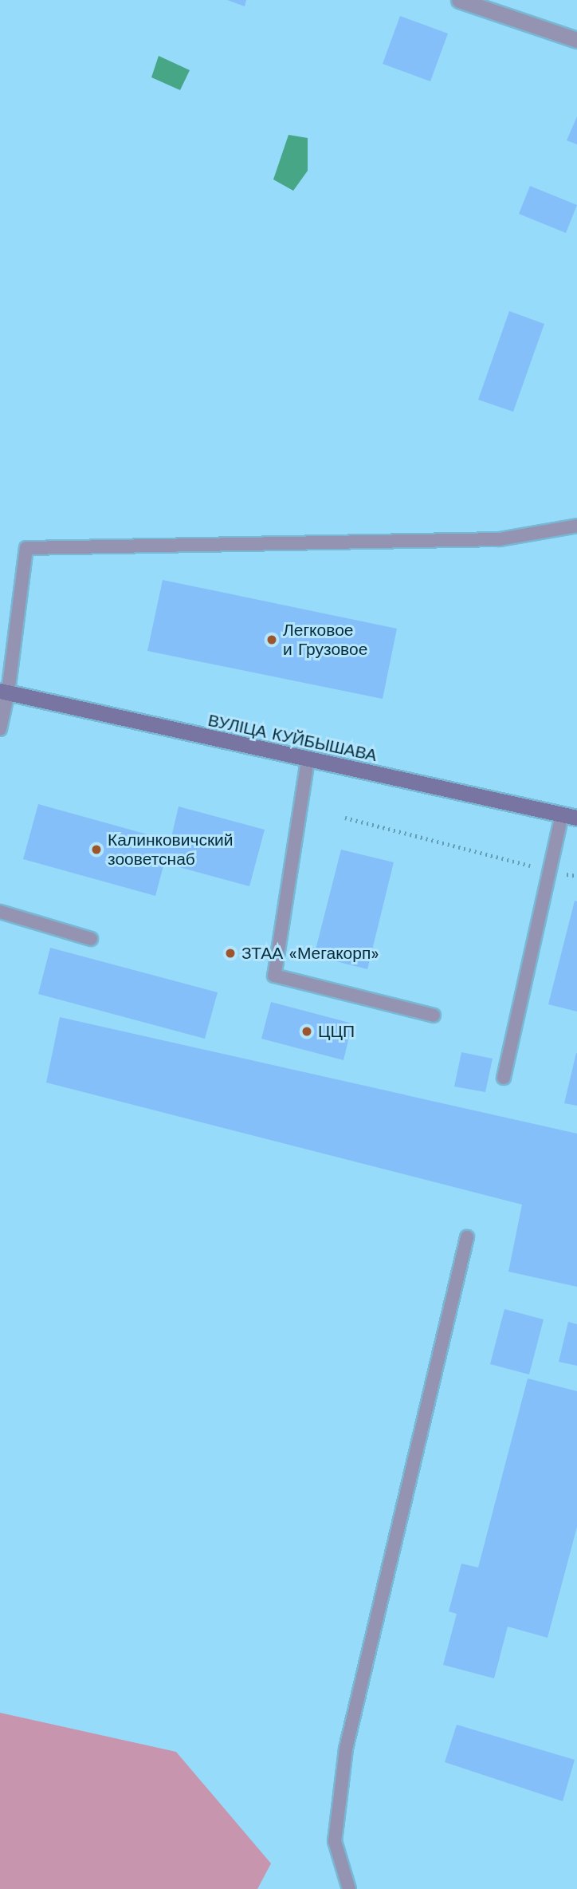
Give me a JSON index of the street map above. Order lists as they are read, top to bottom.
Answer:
{
  "streets": {
    "main road": ["ВУЛІЦА КУЙБЫШАВА"]
  },
  "places": [
    "Легковое и Грузовое",
    "Калинковичский зооветснаб",
    "ЗТАА «Мегакорп»",
    "ЦЦП"
  ]
}
